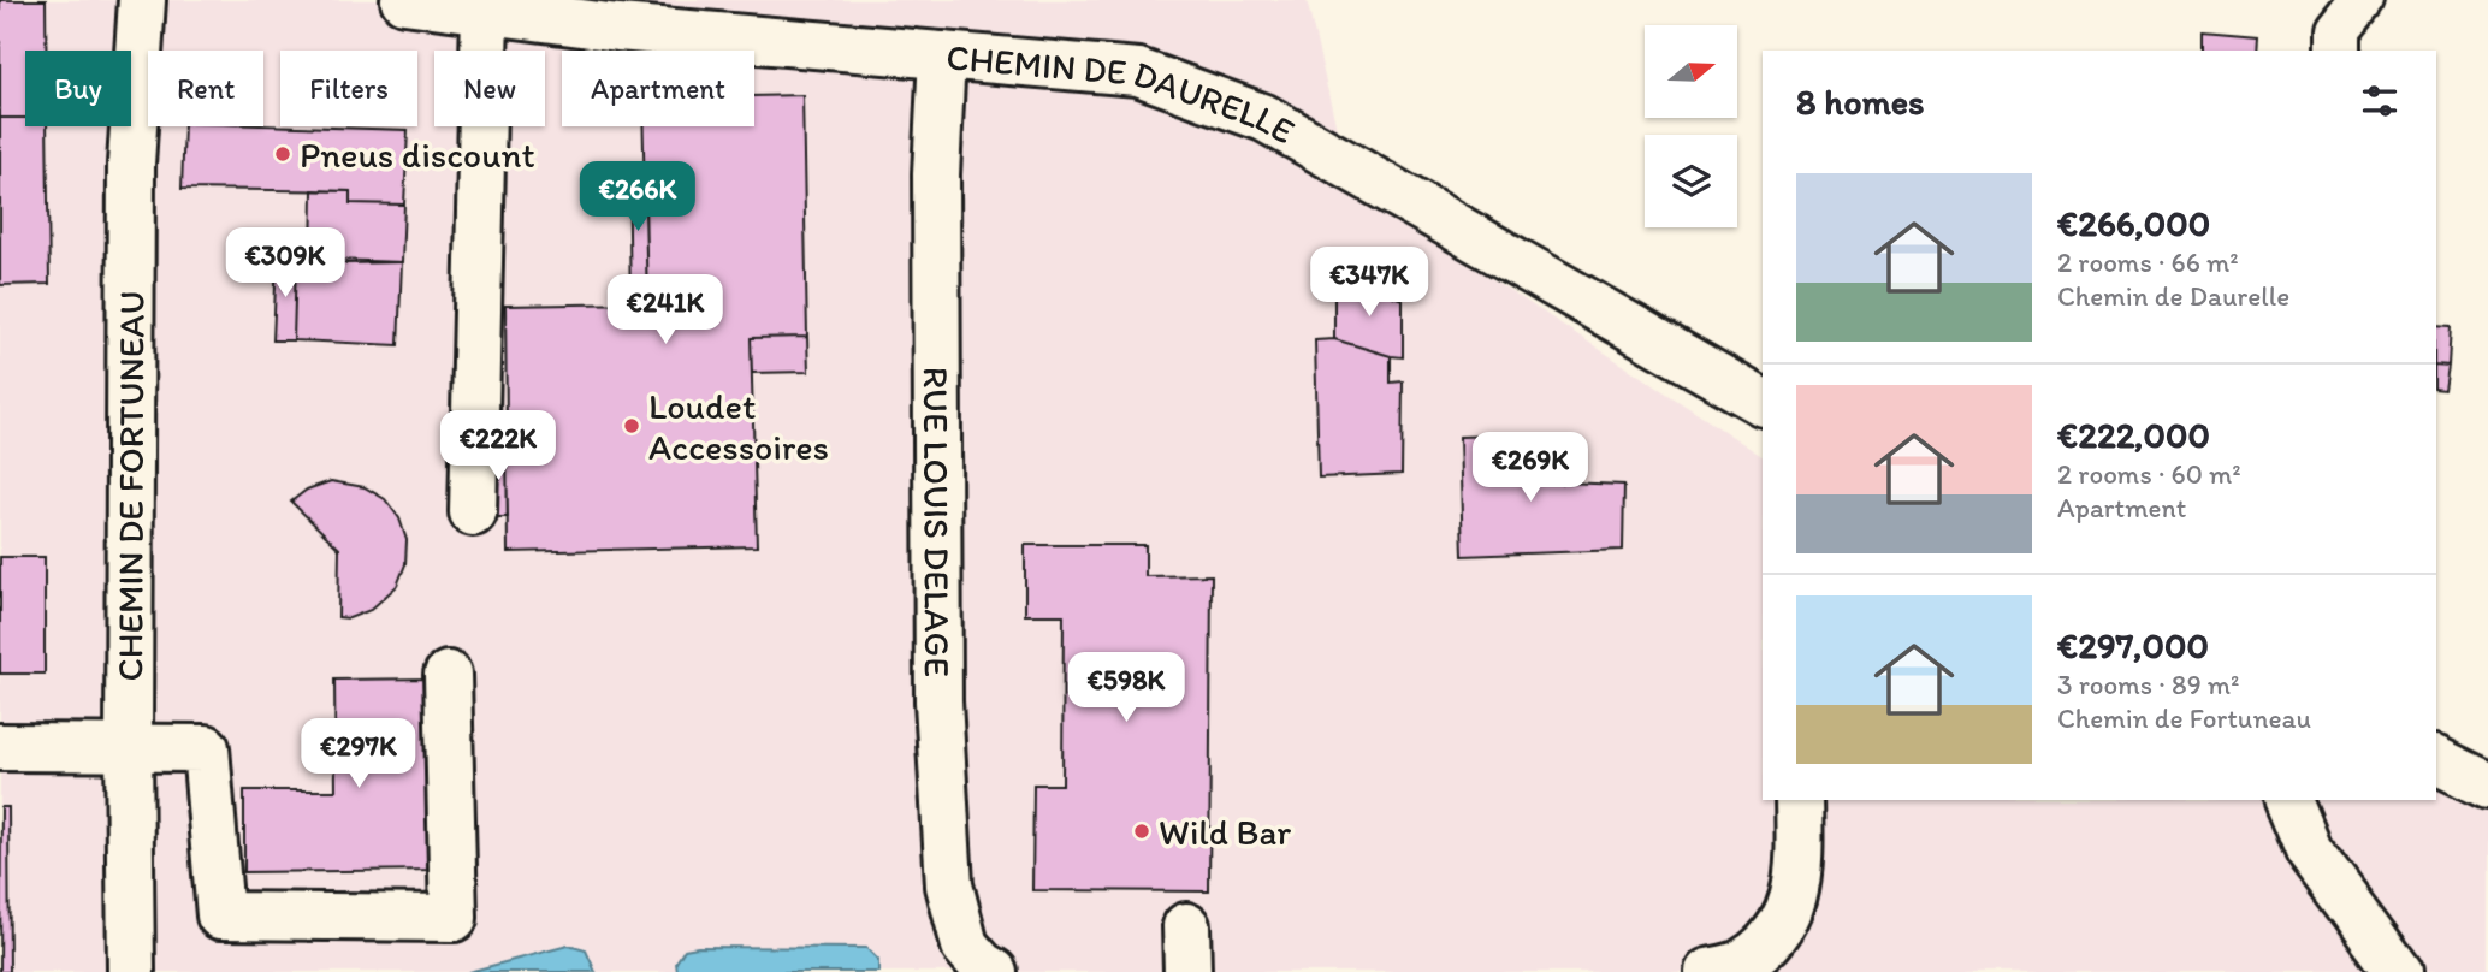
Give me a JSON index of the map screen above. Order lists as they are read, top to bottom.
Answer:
{
  "streets": {
    "street": ["CHEMIN DE DAURELLE", "CHEMIN DE FORTUNEAU", "RUE LOUIS DELAGE"]
  },
  "crossings": [
    ["CHEMIN DE DAURELLE", "RUE LOUIS DELAGE"]
  ],
  "places": ["Pneus discount", "Loudet Accessoires", "Wild Bar"],
  "north": "right",
  "page": {
    "chip": [
      "Buy",
      "Rent",
      "Filters",
      "New",
      "Apartment"
    ],
    "heading": "8 homes",
    "list": [
      {
        "name": "€266,000",
        "note": "2 rooms · 66 m² · Chemin de Daurelle"
      },
      {
        "name": "€222,000",
        "note": "2 rooms · 60 m² · Apartment"
      },
      {
        "name": "€297,000",
        "note": "3 rooms · 89 m² · Chemin de Fortuneau"
      }
    ],
    "price": [
      "€266K",
      "€309K",
      "€347K",
      "€241K",
      "€222K",
      "€269K",
      "€598K",
      "€297K"
    ]
  }
}
